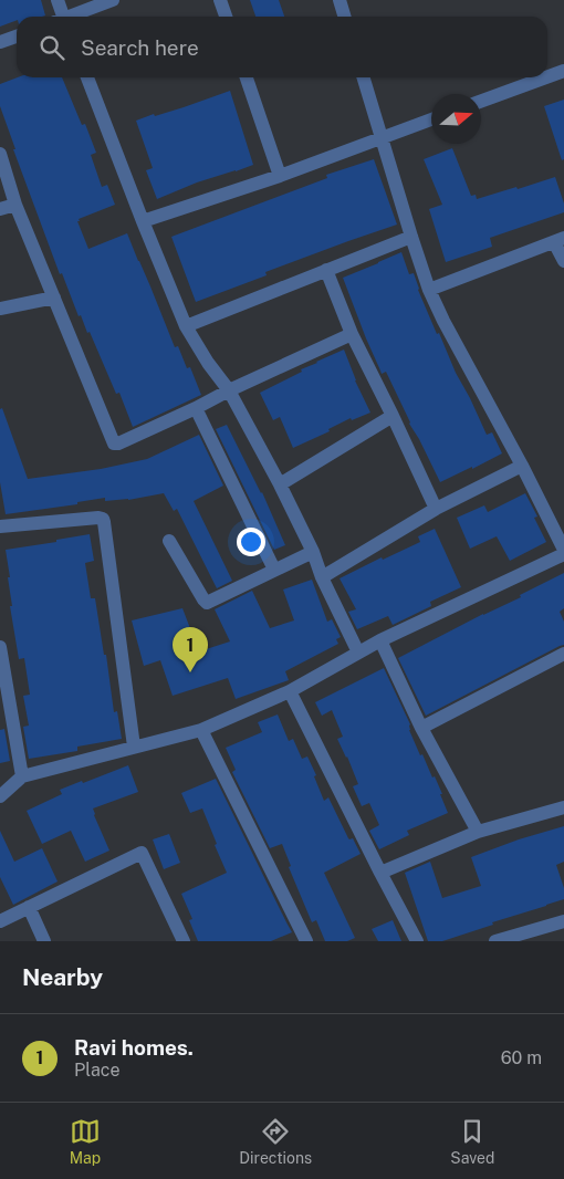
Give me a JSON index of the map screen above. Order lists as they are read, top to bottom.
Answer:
{
  "north": "right",
  "page": {
    "search": "Search here",
    "pins": "1",
    "heading": "Nearby",
    "list": [
      {
        "mark": "1",
        "name": "Ravi homes.",
        "note": "Place",
        "value": "60 m"
      }
    ],
    "nav": ["Map", "Directions", "Saved"]
  }
}
